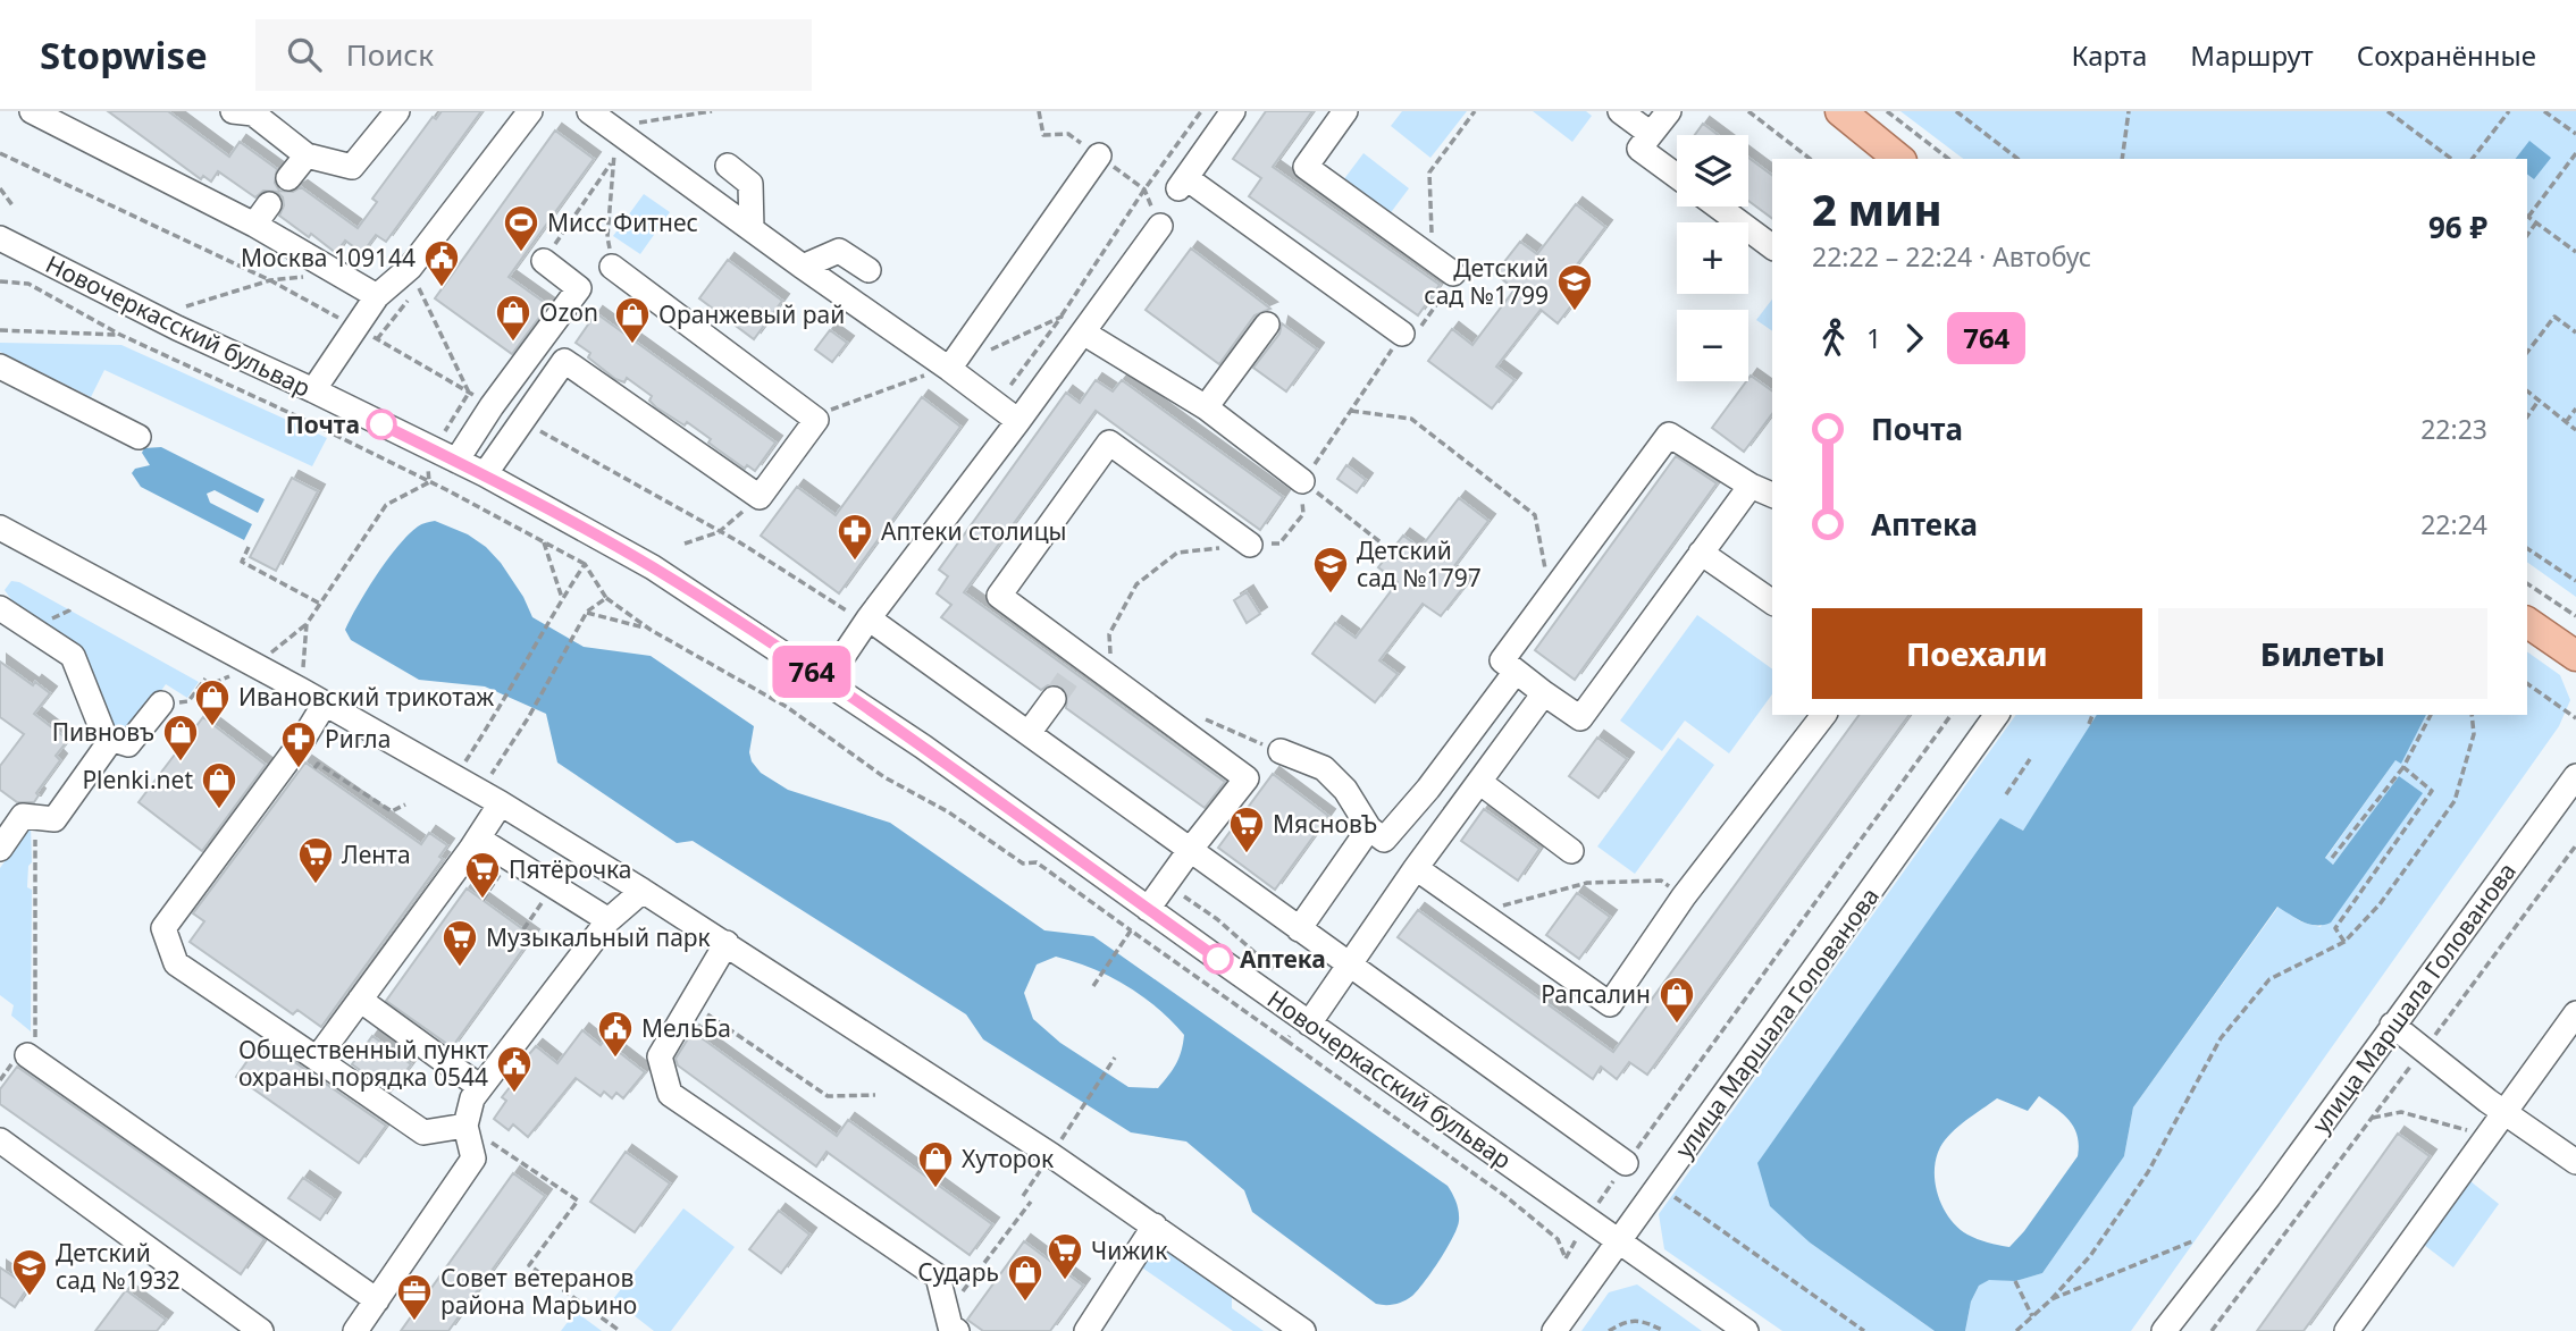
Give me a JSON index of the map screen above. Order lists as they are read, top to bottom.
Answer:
{
  "streets": {
    "street": ["Новочеркасский бульвар", "улица Маршала Голованова"]
  },
  "crossings": [
    ["Новочеркасский бульвар", "улица Маршала Голованова"]
  ],
  "places": {
    "sports": ["Мисс Фитнес"],
    "public building": ["Москва 109144", "МельБа", "Общественный пункт охраны порядка 0544"],
    "school or university": ["Детский сад №1799", "Детский сад №1797", "Детский сад №1932"],
    "shop": [
      "Ozon",
      "Оранжевый рай",
      "Ивановский трикотаж",
      "Пивновъ",
      "Plenki.net",
      "Рапсалин",
      "Хуторок",
      "Сударь"
    ],
    "other": ["Почта", "Аптека"],
    "pharmacy": ["Аптеки столицы", "Ригла"],
    "supermarket": [
      "МясновЪ",
      "Лента",
      "Пятёрочка",
      "Музыкальный парк",
      "Чижик"
    ],
    "office": ["Совет ветеранов района Марьино"]
  },
  "lines": ["bus line 764"],
  "page": {
    "header": "Stopwise",
    "search": "Поиск",
    "nav": ["Карта", "Маршрут", "Сохранённые"],
    "on_map": "764",
    "map_buttons": ["+", "−"],
    "heading": ["2 мин", "22:22 – 22:24 · Автобус", "96 ₽"],
    "legs": ["1", "764"],
    "list": [
      {
        "name": "Почта",
        "value": "22:23"
      },
      {
        "name": "Аптека",
        "value": "22:24"
      }
    ],
    "buttons": ["Поехали", "Билеты"]
  }
}
